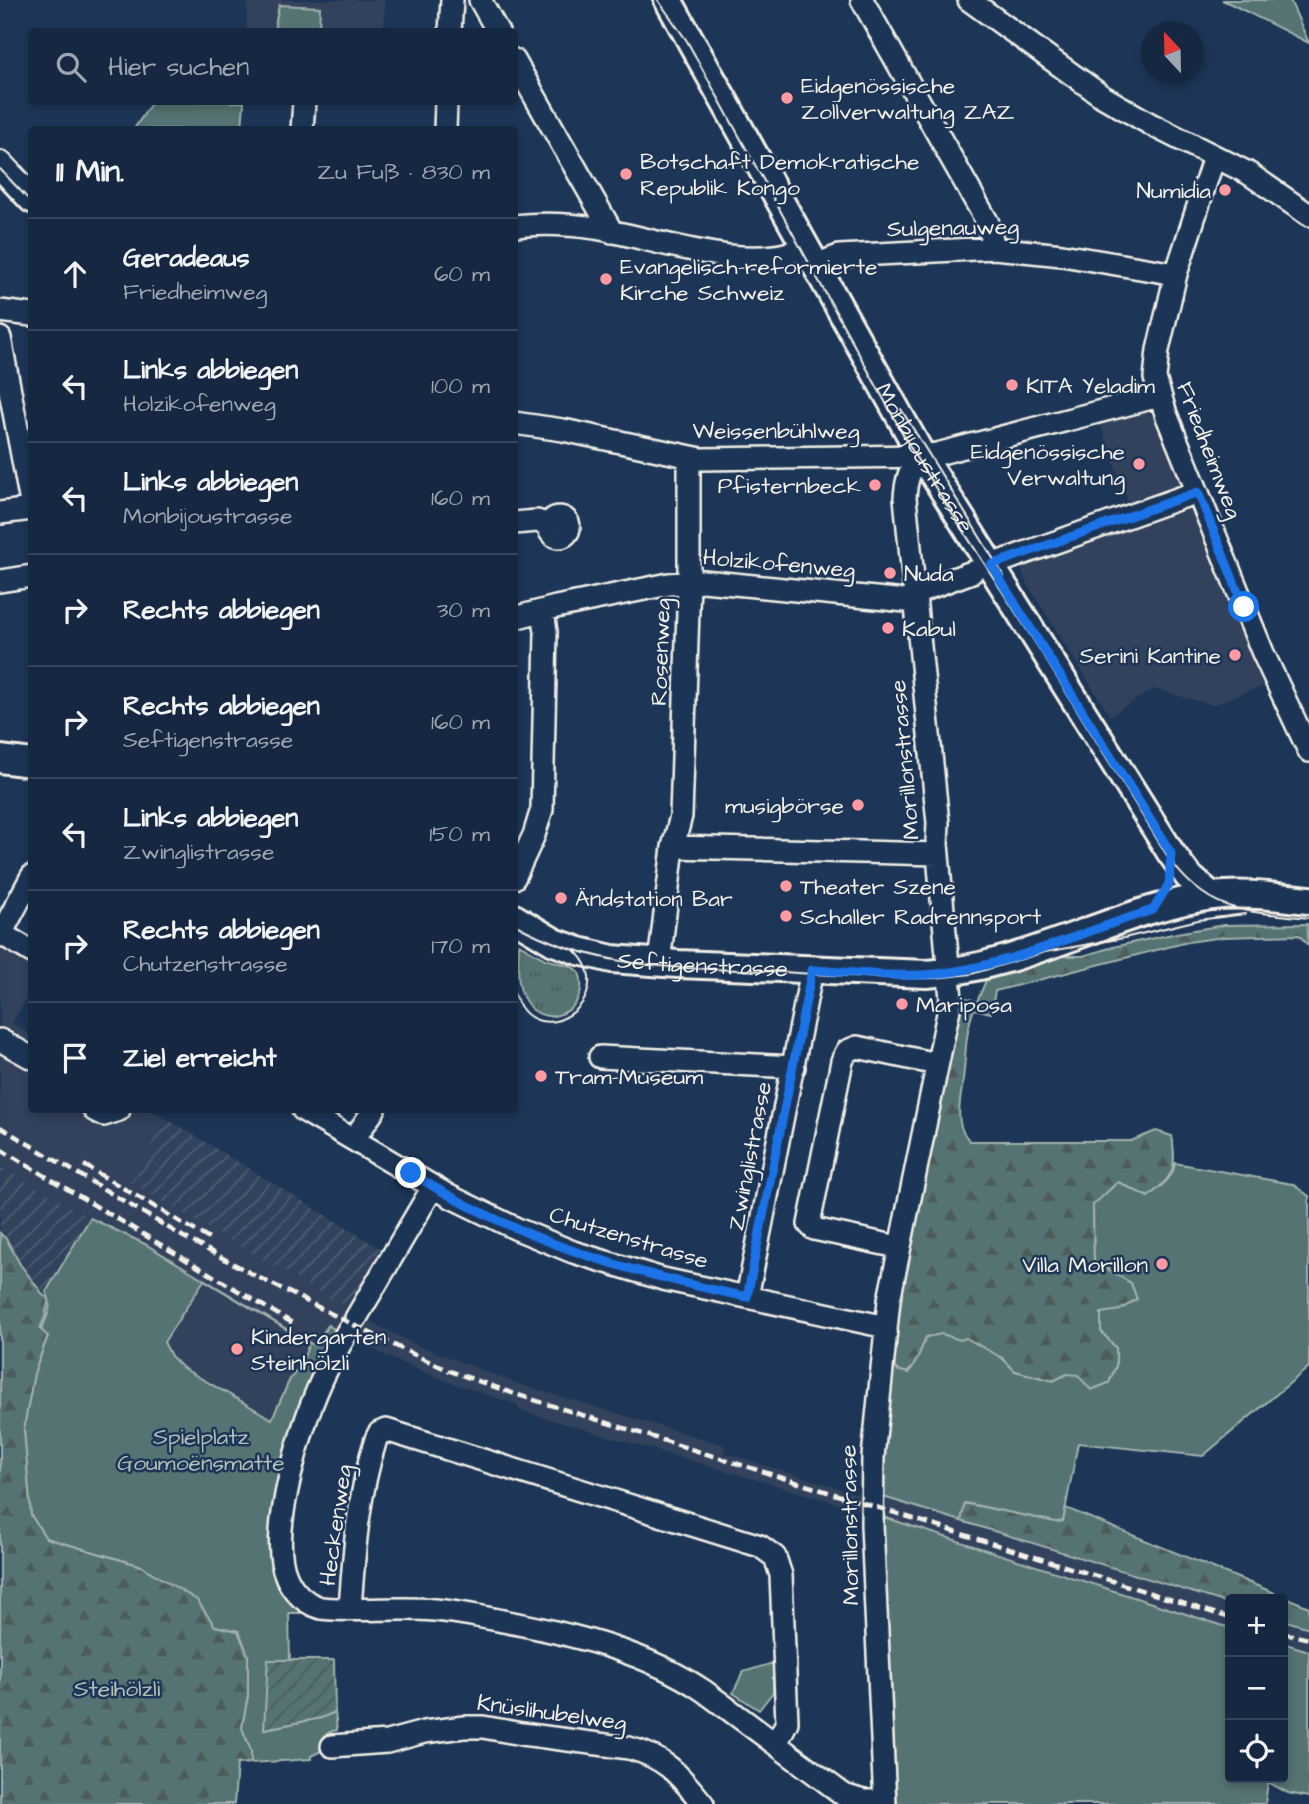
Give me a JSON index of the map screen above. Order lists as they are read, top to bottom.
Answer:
{
  "streets": {
    "main road": ["Monbijoustrasse", "Seftigenstrasse"],
    "street": [
      "Sulgenauweg",
      "Weissenbühlweg",
      "Friedheimweg",
      "Holzikofenweg",
      "Rosenweg",
      "Morillonstrasse",
      "Zwinglistrasse",
      "Chutzenstrasse",
      "Heckenweg",
      "Knüslihubelweg"
    ]
  },
  "crossings": [
    ["Sulgenauweg", "Friedheimweg"],
    ["Sulgenauweg", "Monbijoustrasse"],
    ["Weissenbühlweg", "Friedheimweg"],
    ["Weissenbühlweg", "Monbijoustrasse"],
    ["Weissenbühlweg", "Rosenweg"],
    ["Weissenbühlweg", "Morillonstrasse"],
    ["Friedheimweg", "Holzikofenweg"],
    ["Monbijoustrasse", "Holzikofenweg"],
    ["Monbijoustrasse", "Morillonstrasse"],
    ["Monbijoustrasse", "Seftigenstrasse"],
    ["Holzikofenweg", "Rosenweg"],
    ["Holzikofenweg", "Morillonstrasse"],
    ["Rosenweg", "Seftigenstrasse"],
    ["Morillonstrasse", "Seftigenstrasse"],
    ["Morillonstrasse", "Chutzenstrasse"],
    ["Morillonstrasse", "Heckenweg"],
    ["Seftigenstrasse", "Zwinglistrasse"],
    ["Zwinglistrasse", "Chutzenstrasse"]
  ],
  "parks": ["Spielplatz Goumoënsmatte", "Steihölzli"],
  "places": [
    "Eidgenössische Zollverwaltung ZAZ",
    "Botschaft Demokratische Republik Kongo",
    "Numidia",
    "Evangelisch-reformierte Kirche Schweiz",
    "KITA Yeladim",
    "Eidgenössische Verwaltung",
    "Pfisternbeck",
    "Nuda",
    "Kabul",
    "Serini Kantine",
    "musigbörse",
    "Theater Szene",
    "Ändstation Bar",
    "Schaller Radrennsport",
    "Mariposa",
    "Tram-Museum",
    "Villa Morillon",
    "Kindergarten Steinhölzli"
  ],
  "north": "top",
  "page": {
    "search": "Hier suchen",
    "heading": ["11 Min.", "Zu Fuß · 830 m"],
    "list": [
      ["Geradeaus", "Friedheimweg", "60 m"],
      ["Links abbiegen", "Holzikofenweg", "100 m"],
      ["Links abbiegen", "Monbijoustrasse", "160 m"],
      ["Rechts abbiegen", "30 m"],
      ["Rechts abbiegen", "Seftigenstrasse", "160 m"],
      ["Links abbiegen", "Zwinglistrasse", "150 m"],
      ["Rechts abbiegen", "Chutzenstrasse", "170 m"],
      "Ziel erreicht"
    ],
    "map_buttons": ["+", "−"]
  }
}
